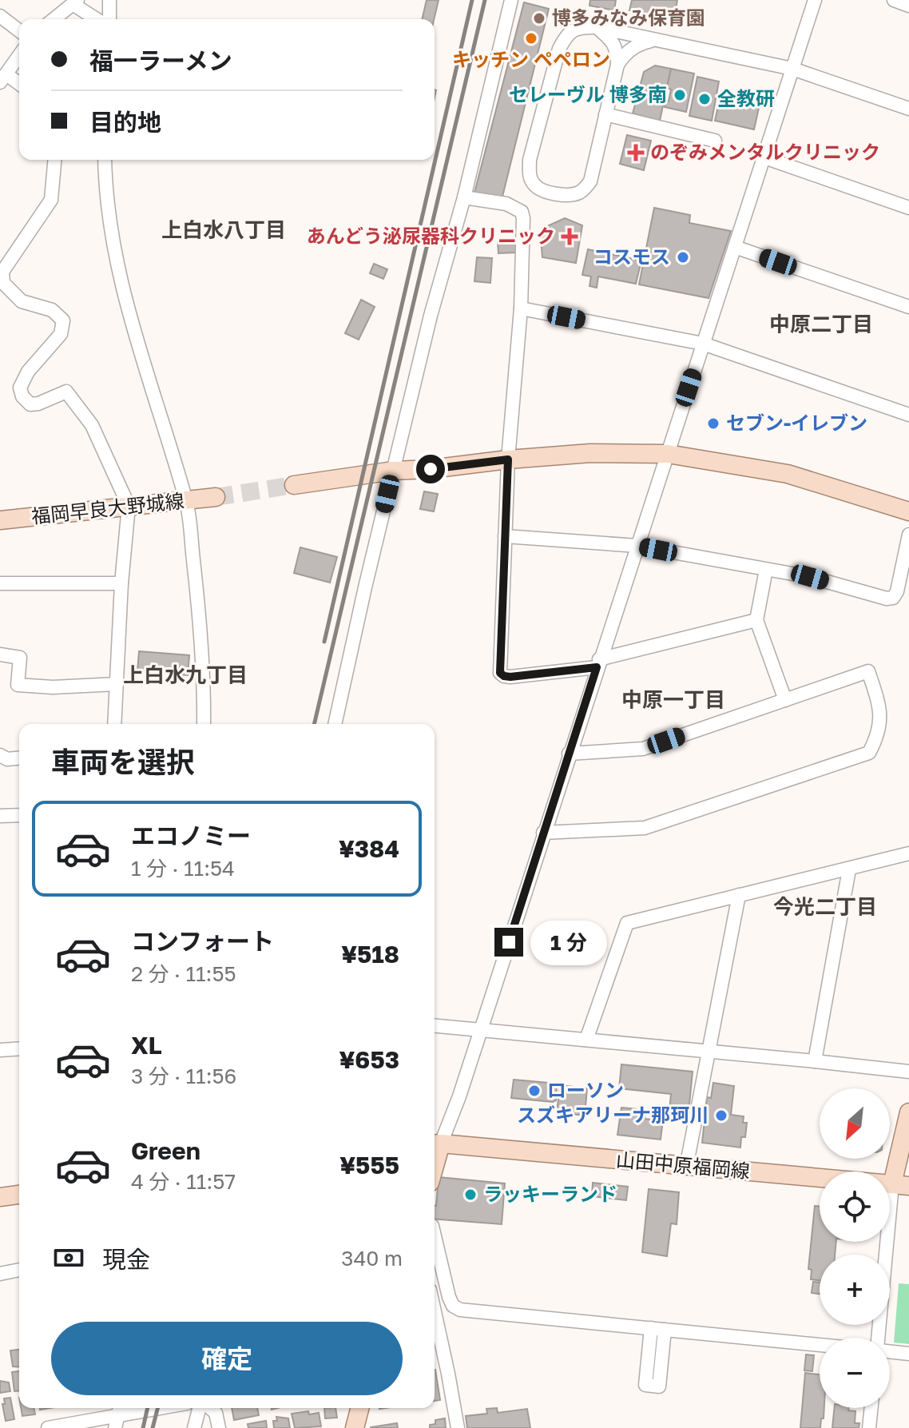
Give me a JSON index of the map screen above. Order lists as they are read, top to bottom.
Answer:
{
  "streets": {
    "main road": ["福岡早良大野城線", "山田中原福岡線"]
  },
  "districts": [
    "上白水八丁目",
    "中原二丁目",
    "上白水九丁目",
    "中原一丁目",
    "今光二丁目"
  ],
  "places": {
    "other": [
      "博多みなみ保育園",
      "キッチン ペペロン",
      "セレーヴル 博多南",
      "全教研",
      "コスモス",
      "セブン-イレブン",
      "ローソン",
      "スズキアリーナ那珂川",
      "ラッキーランド"
    ],
    "health": ["のぞみメンタルクリニック", "あんどう泌尿器科クリニック"]
  },
  "north": "bottom left",
  "page": {
    "banner": ["福一ラーメン", "目的地"],
    "heading": "車両を選択",
    "list": [
      {
        "name": "エコノミー",
        "note": "1 分 · 11:54",
        "value": "¥384"
      },
      {
        "name": "コンフォート",
        "note": "2 分 · 11:55",
        "value": "¥518"
      },
      {
        "name": "XL",
        "note": "3 分 · 11:56",
        "value": "¥653"
      },
      {
        "name": "Green",
        "note": "4 分 · 11:57",
        "value": "¥555"
      }
    ],
    "bubble": "1 分",
    "map_buttons": ["+", "−"],
    "pay": ["現金", "340 m"],
    "buttons": "確定"
  }
}
